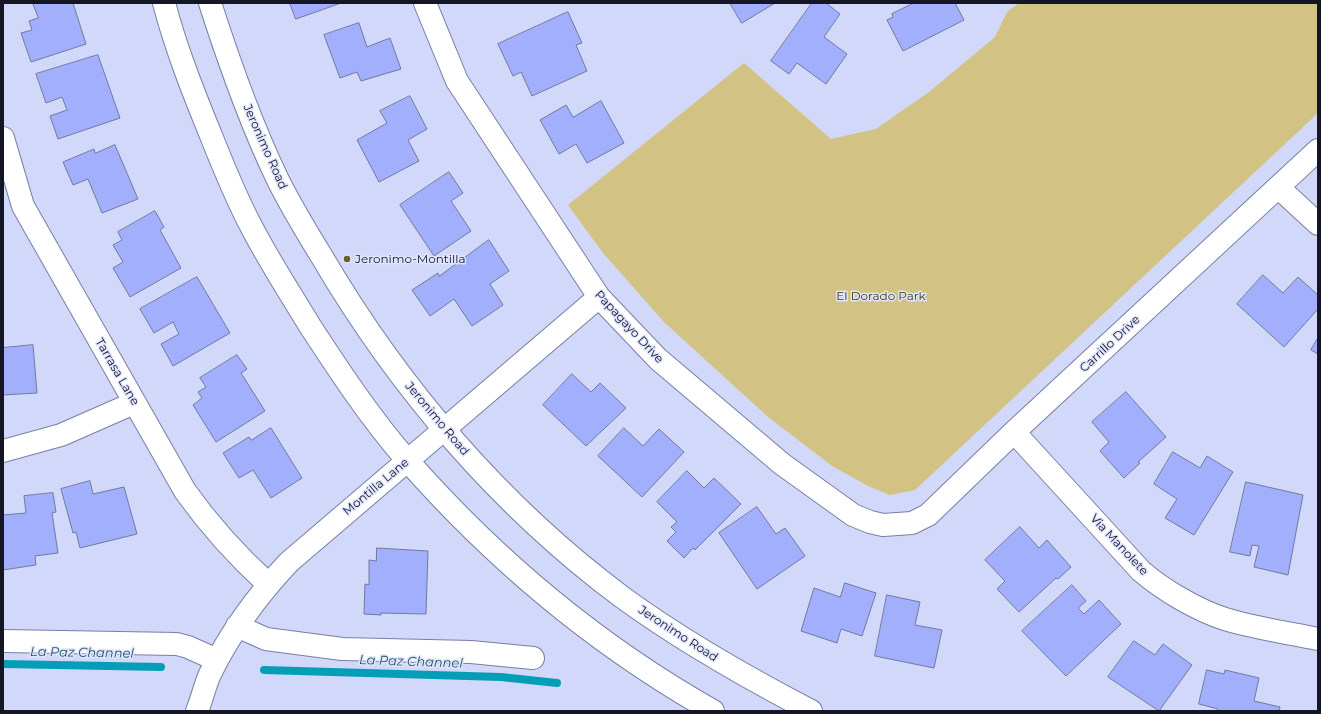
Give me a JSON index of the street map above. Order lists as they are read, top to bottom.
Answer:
{
  "streets": {
    "street": [
      "Jeronimo Road",
      "Papagayo Drive",
      "Carrillo Drive",
      "Tarrasa Lane",
      "Montilla Lane",
      "Via Manolete"
    ]
  },
  "crossings": [
    ["Jeronimo Road", "Montilla Lane"],
    ["Papagayo Drive", "Carrillo Drive"],
    ["Papagayo Drive", "Montilla Lane"],
    ["Carrillo Drive", "Via Manolete"],
    ["Tarrasa Lane", "Montilla Lane"]
  ],
  "water": ["La Paz Channel"],
  "parks": ["El Dorado Park"],
  "places": ["Jeronimo-Montilla"]
}
